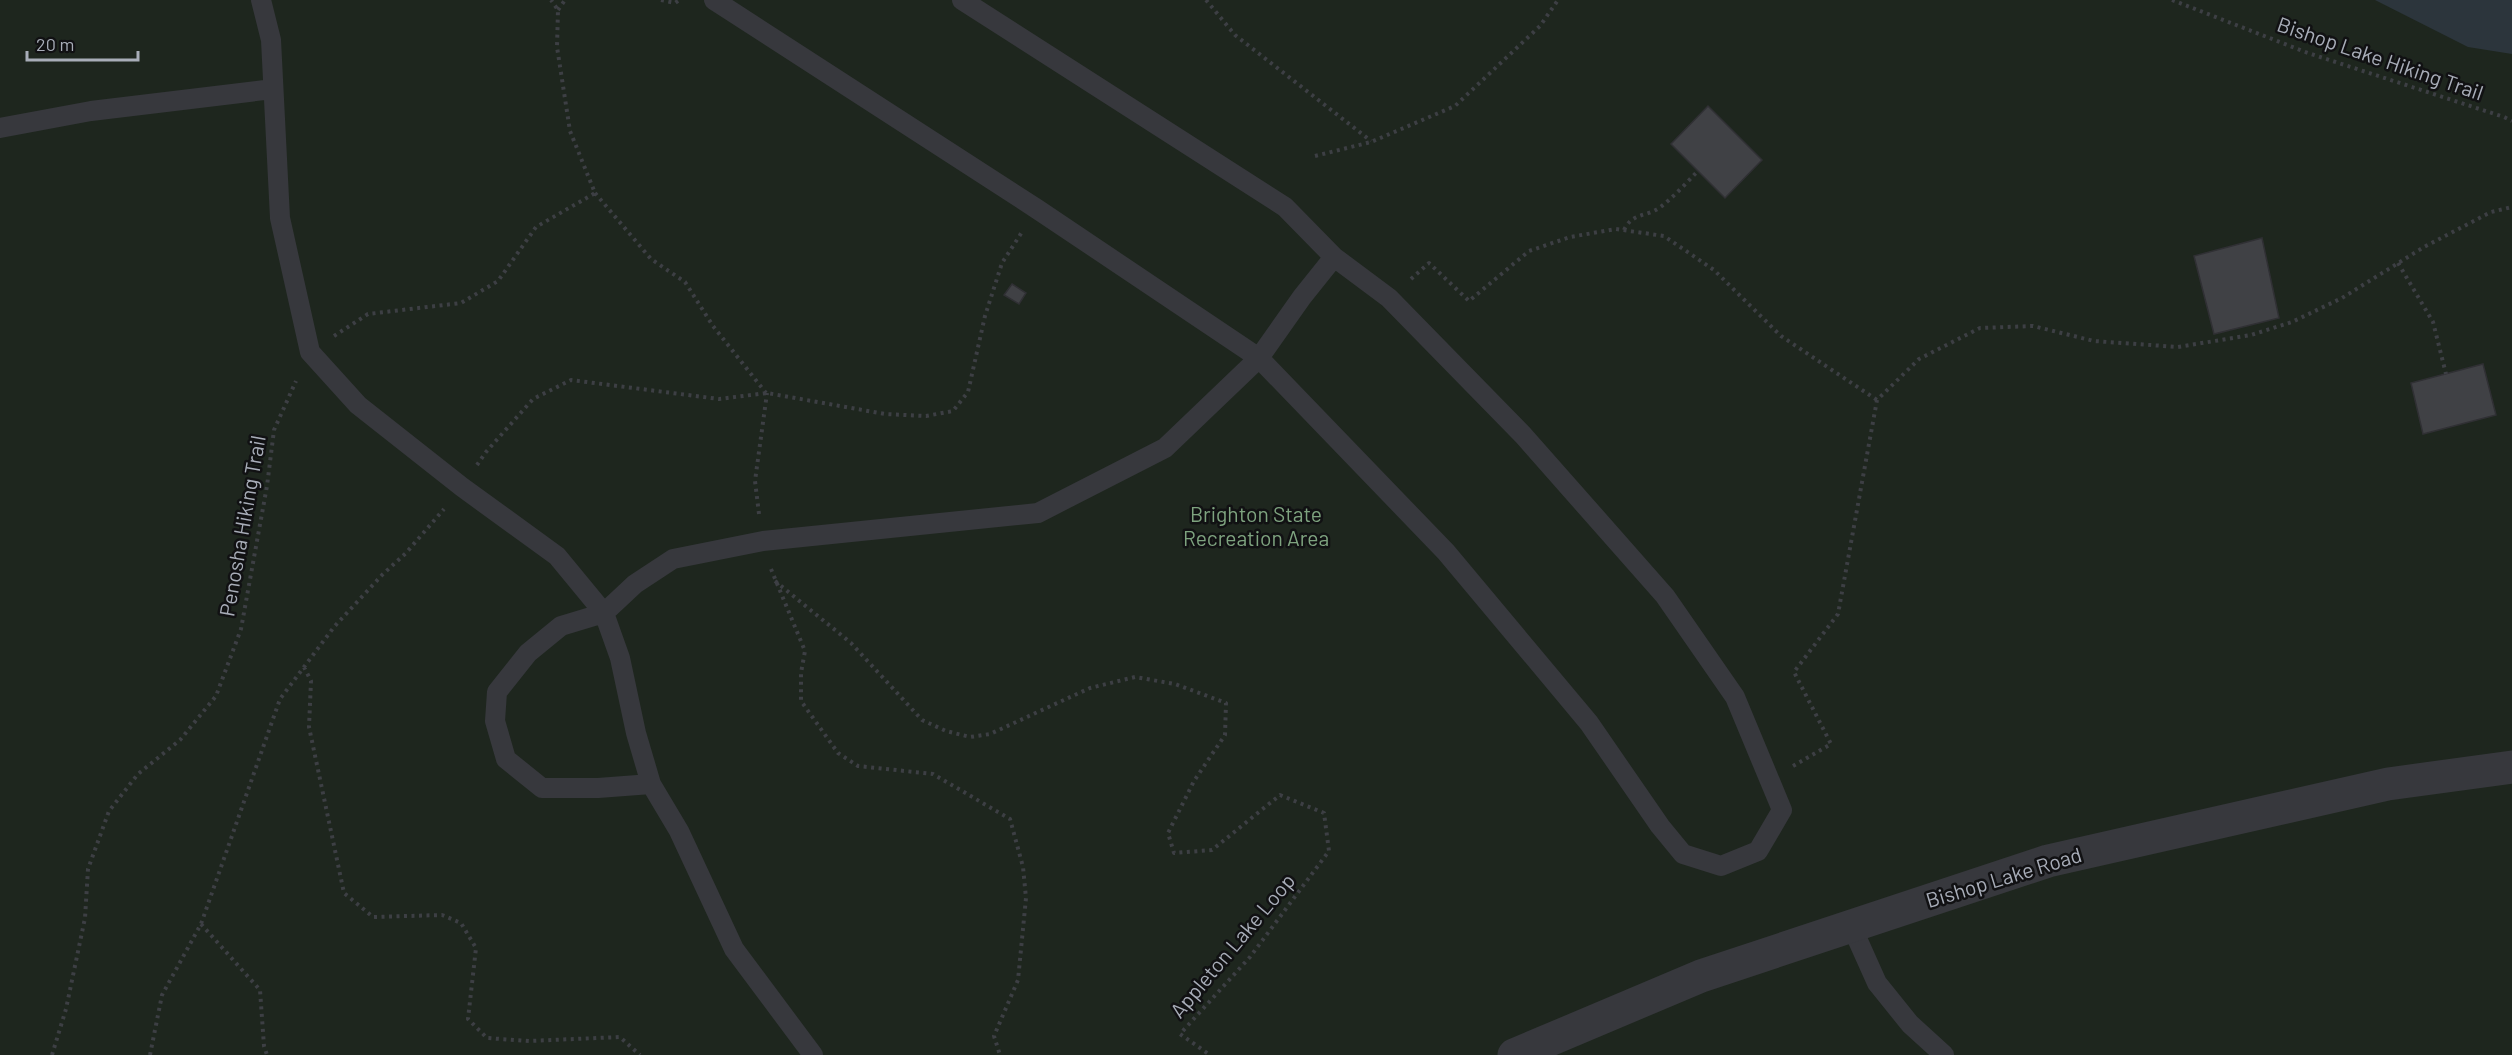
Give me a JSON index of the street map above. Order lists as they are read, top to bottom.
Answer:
{
  "streets": {
    "street": ["Bishop Lake Road"],
    "path": ["Bishop Lake Hiking Trail", "Penosha Hiking Trail", "Appleton Lake Loop"]
  },
  "parks": ["Brighton State Recreation Area"],
  "scale_bar": "20 m"
}
